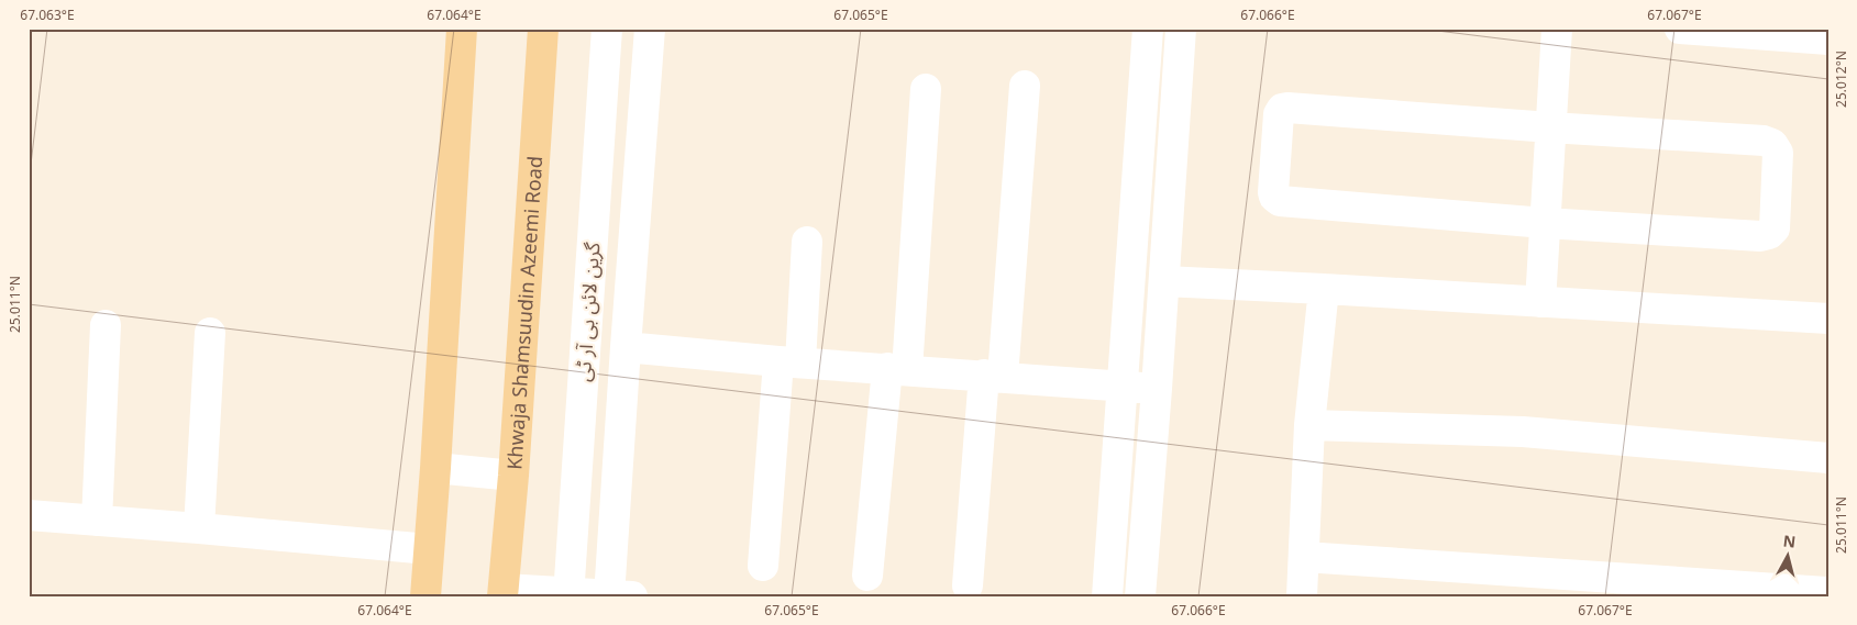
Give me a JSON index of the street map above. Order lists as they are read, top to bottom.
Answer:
{
  "streets": {
    "main road": ["Khwaja Shamsuudin Azeemi Road"],
    "street": ["گرین لائن بی آر ٹی"]
  },
  "north": "top",
  "coordinates": [
    "67.063°E",
    "67.064°E",
    "67.065°E",
    "67.066°E",
    "67.067°E",
    "25.012°N",
    "25.011°N"
  ]
}
